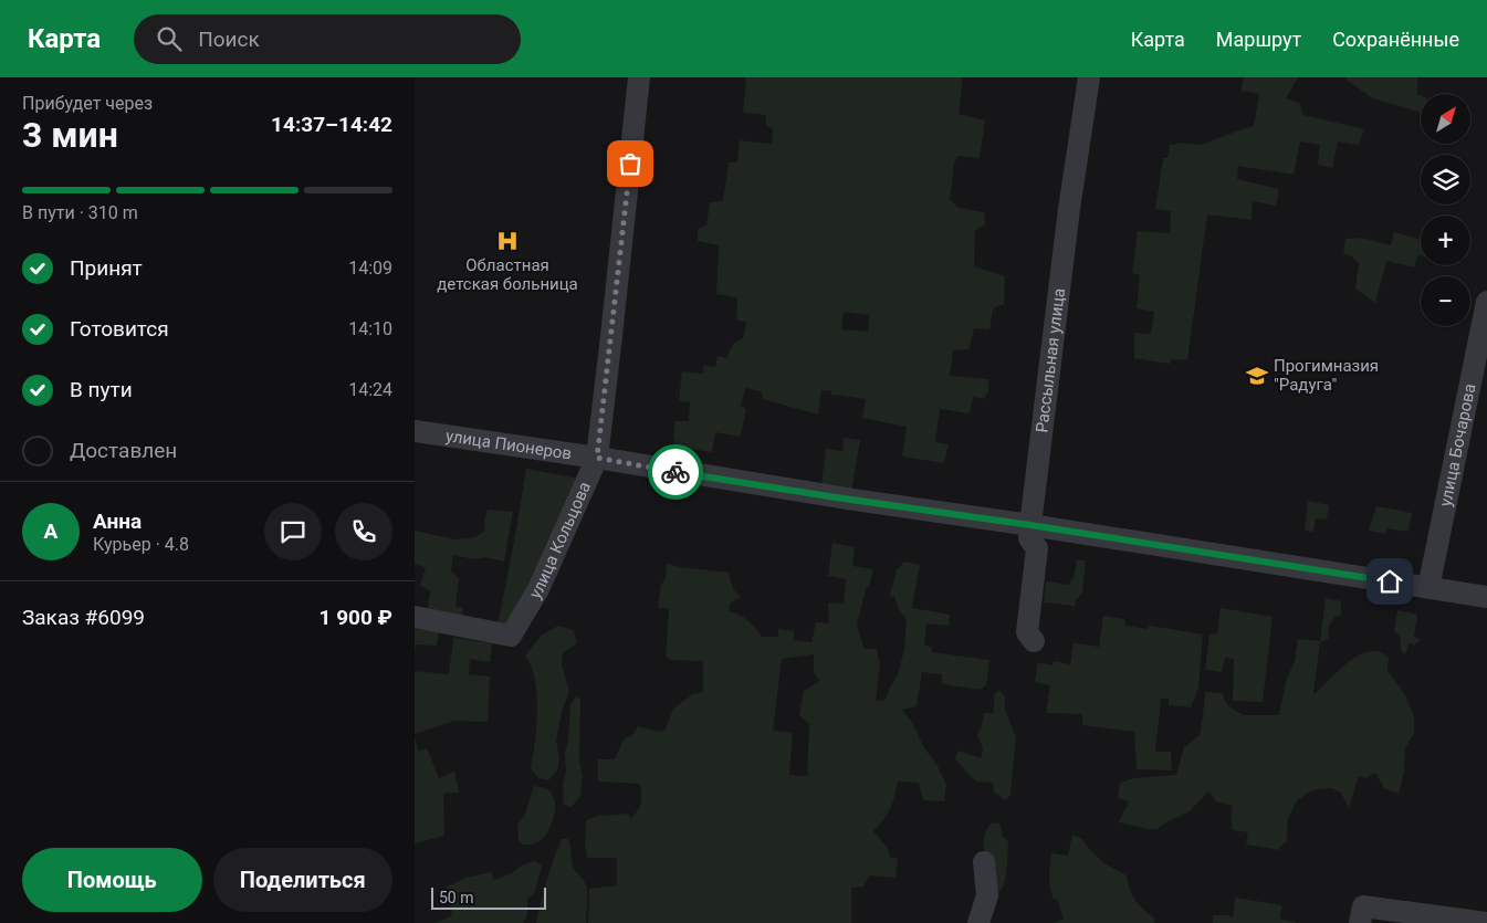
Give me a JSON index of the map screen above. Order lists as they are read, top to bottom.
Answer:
{
  "streets": {
    "street": [
      "Рассыльная улица",
      "улица Бочарова",
      "улица Пионеров",
      "улица Кольцова"
    ]
  },
  "crossings": [
    ["Рассыльная улица", "улица Пионеров"],
    ["улица Бочарова", "улица Пионеров"],
    ["улица Пионеров", "улица Кольцова"]
  ],
  "places": {
    "hospital": ["Областная детская больница"],
    "school or university": ["Прогимназия \"Радуга\""]
  },
  "scale_bar": "50 m",
  "north": "top right",
  "page": {
    "header": "Карта",
    "search": "Поиск",
    "nav": ["Карта", "Маршрут", "Сохранённые"],
    "heading": ["3 мин", "Прибудет через", "14:37–14:42"],
    "panel": [
      "Анна",
      "Курьер · 4.8",
      "Заказ #6099",
      "1 900 ₽"
    ],
    "map_buttons": ["+", "−"],
    "bar": "В пути · 310 m",
    "list": [
      ["Принят", "14:09"],
      ["Готовится", "14:10"],
      ["В пути", "14:24"],
      "Доставлен"
    ],
    "round": "А",
    "buttons": ["Помощь", "Поделиться"],
    "scale": "50 m"
  }
}
